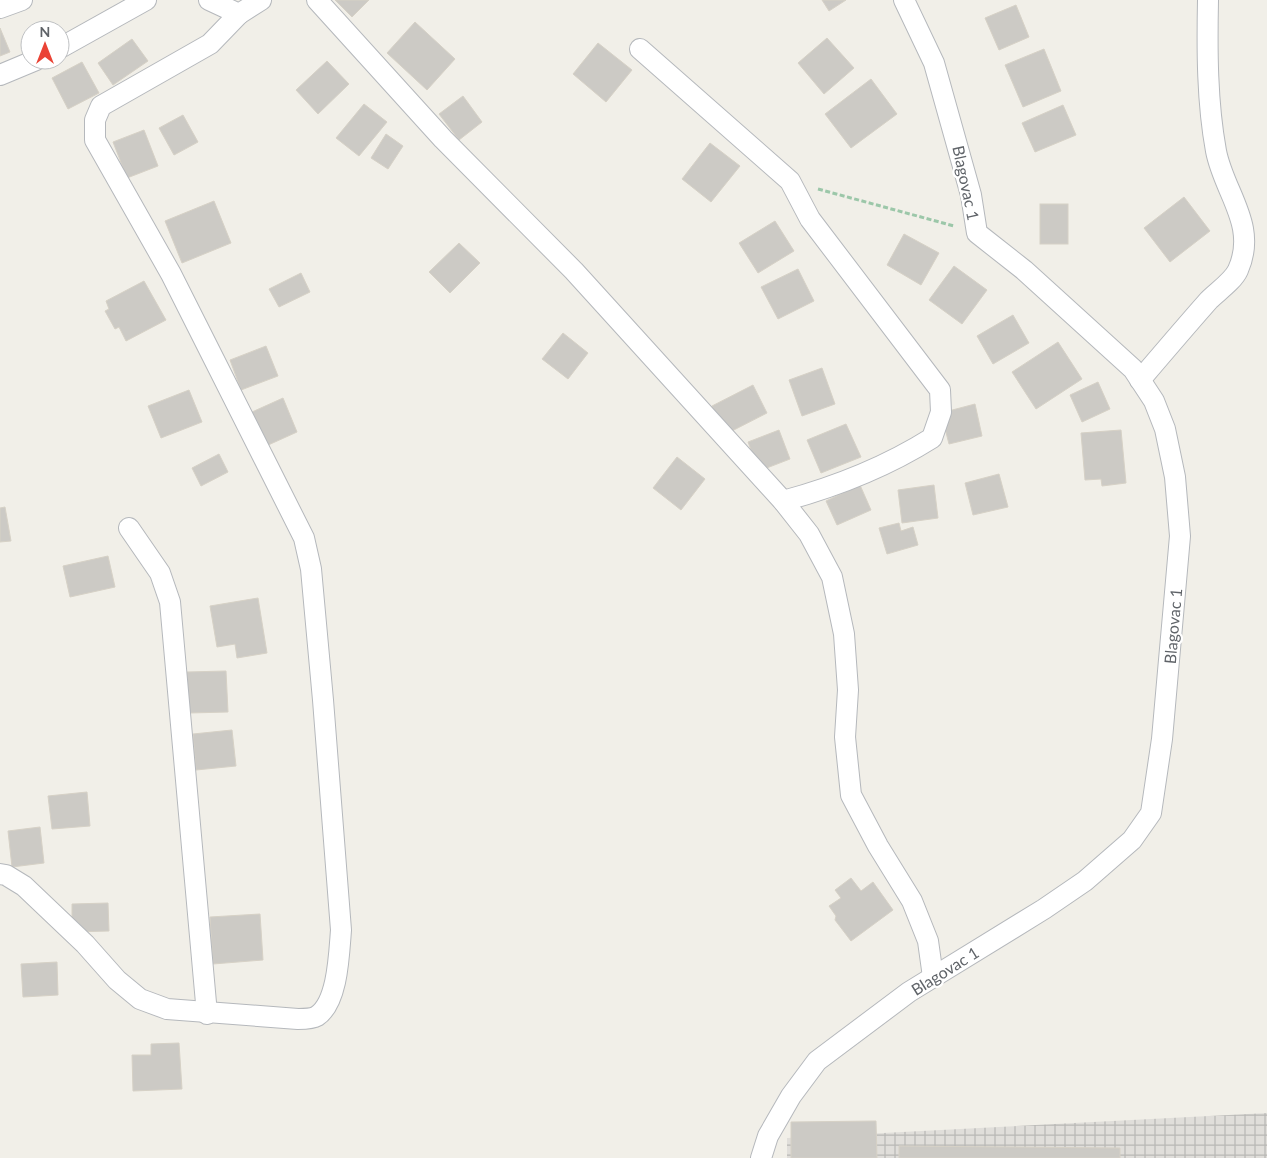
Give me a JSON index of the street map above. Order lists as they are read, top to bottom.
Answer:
{
  "streets": {
    "street": ["Blagovac 1"]
  },
  "north": "top"
}
